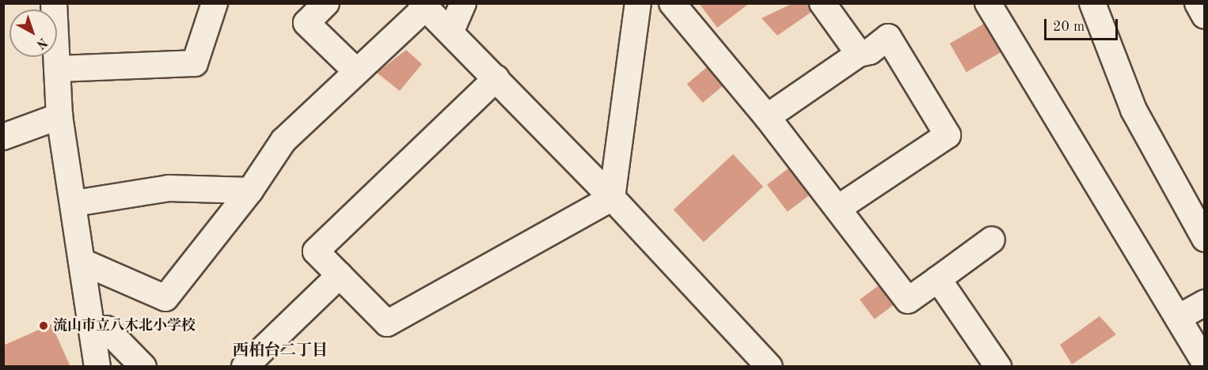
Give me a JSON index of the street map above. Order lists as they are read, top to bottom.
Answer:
{
  "districts": ["西柏台二丁目"],
  "places": ["流山市立八木北小学校"],
  "scale_bar": "20 m",
  "north": "bottom right"
}
